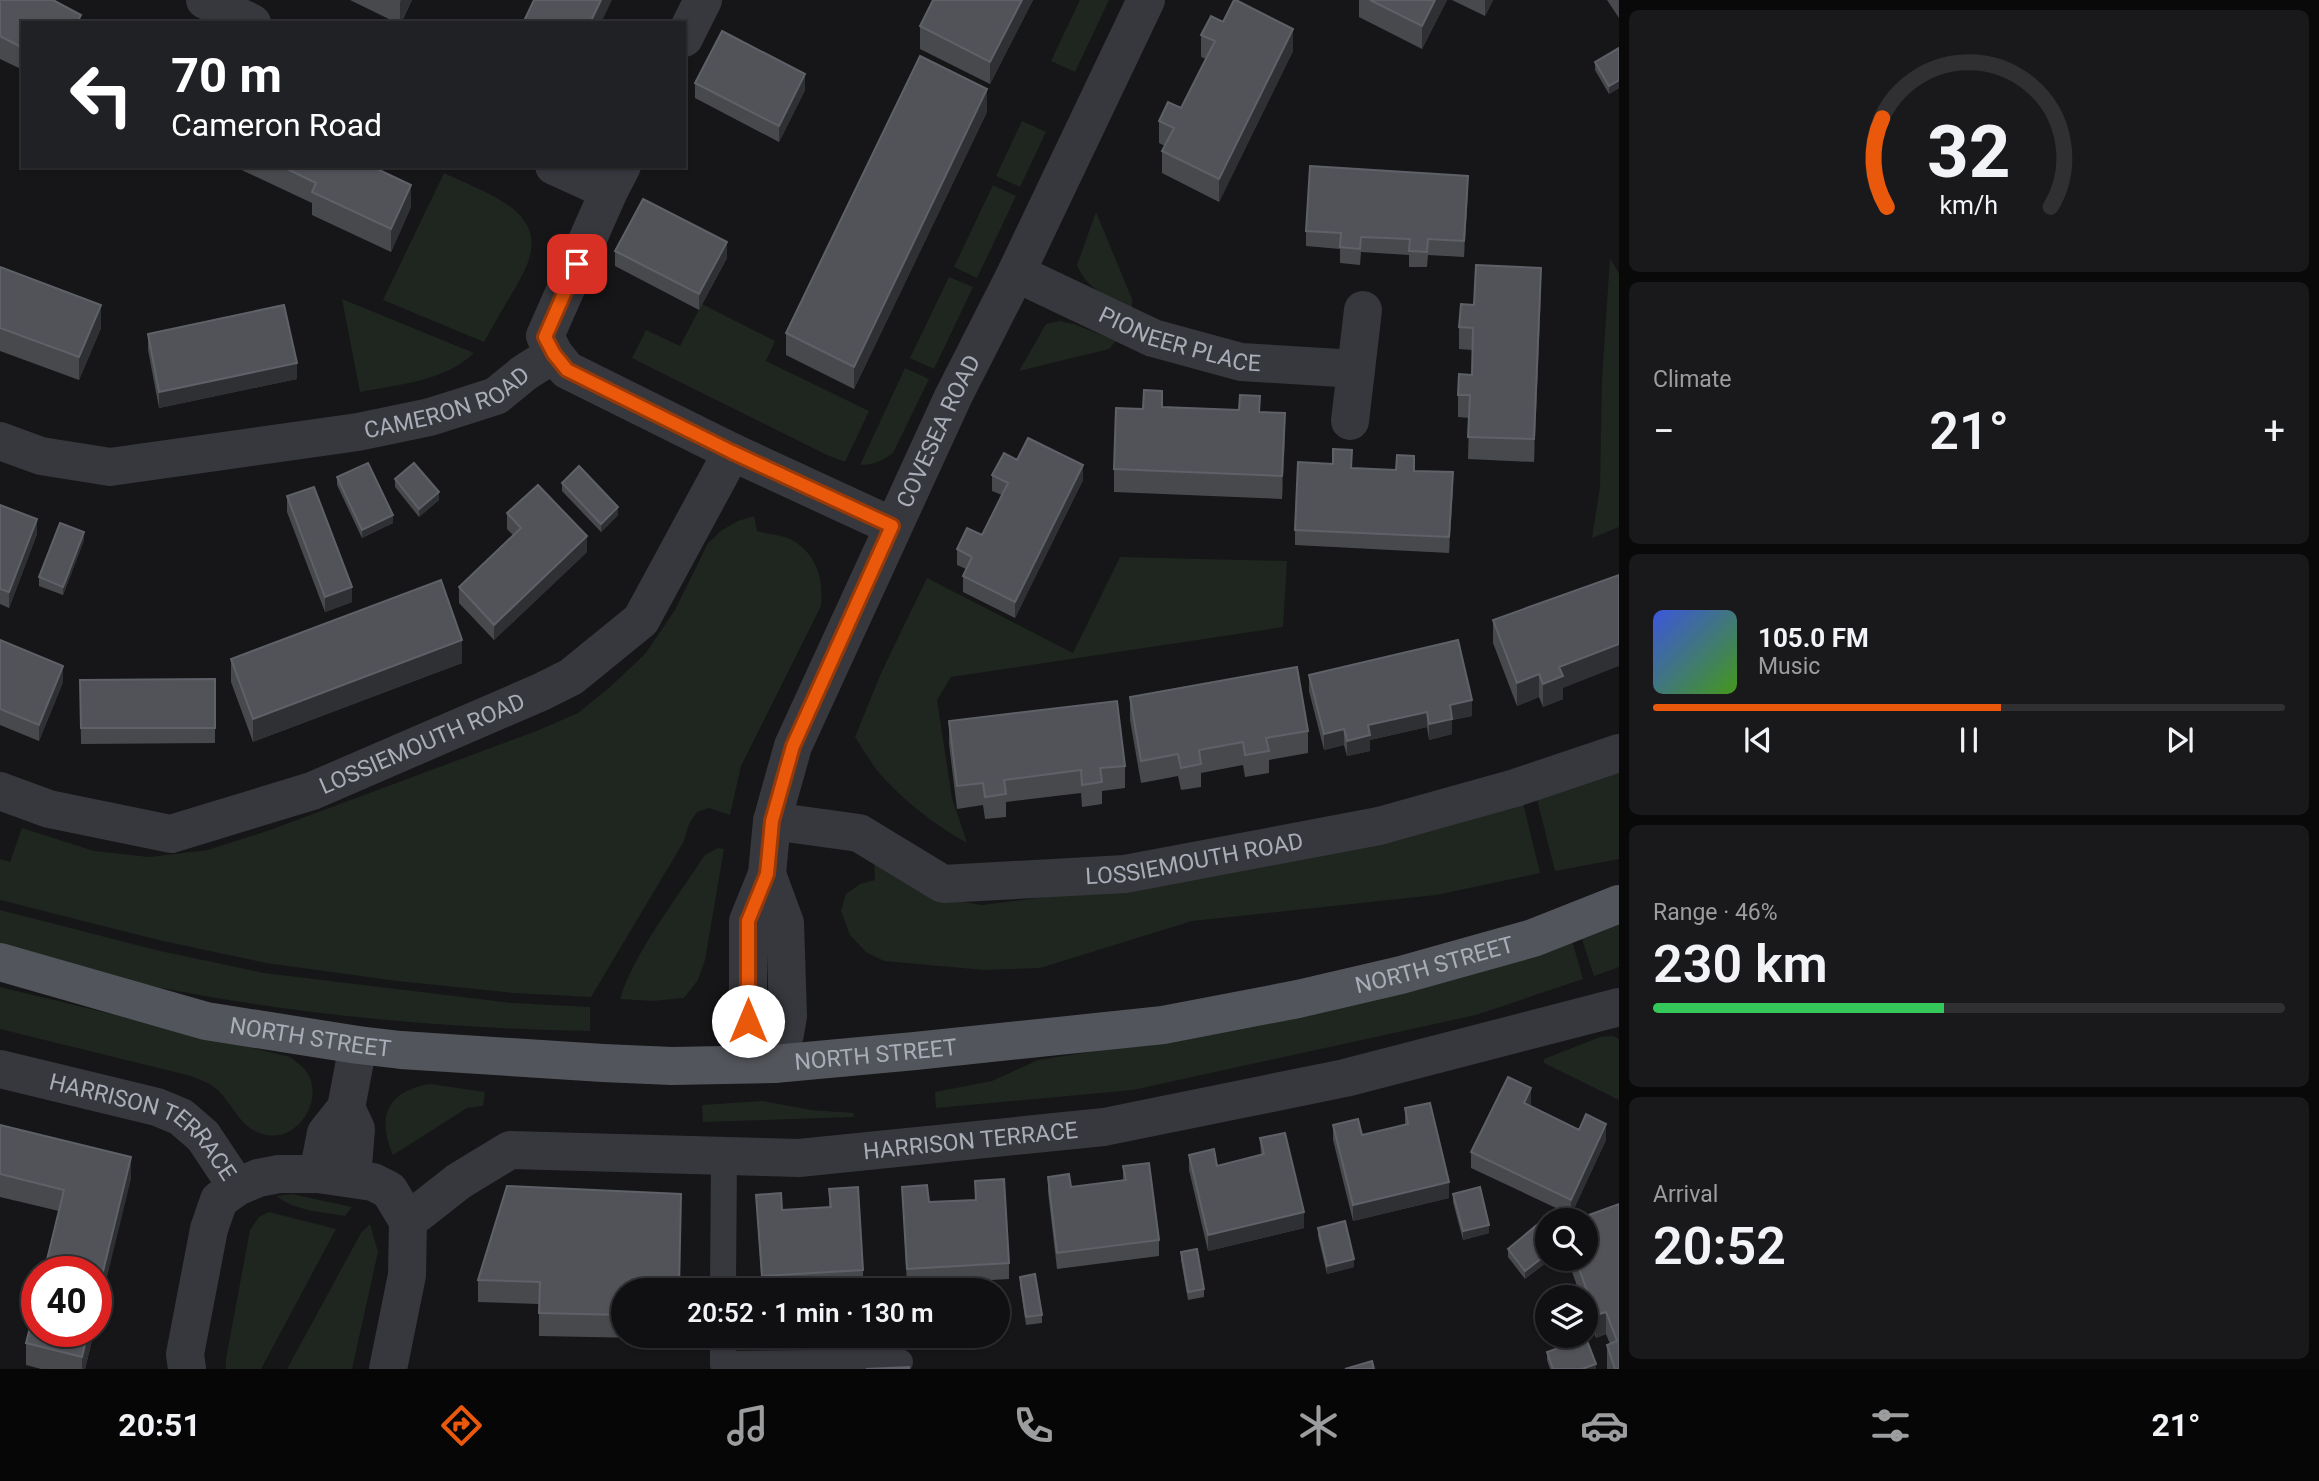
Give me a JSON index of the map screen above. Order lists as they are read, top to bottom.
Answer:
{
  "streets": {
    "main road": ["NORTH STREET"],
    "street": [
      "PIONEER PLACE",
      "CAMERON ROAD",
      "COVESEA ROAD",
      "LOSSIEMOUTH ROAD",
      "HARRISON TERRACE"
    ]
  },
  "crossings": [
    ["PIONEER PLACE", "COVESEA ROAD"],
    ["CAMERON ROAD", "COVESEA ROAD"],
    ["CAMERON ROAD", "LOSSIEMOUTH ROAD"],
    ["COVESEA ROAD", "LOSSIEMOUTH ROAD"],
    ["COVESEA ROAD", "NORTH STREET"]
  ],
  "page": {
    "turn": ["70 m", "Cameron Road"],
    "tile": [
      "Climate",
      ["Range · 46%", "230 km"],
      ["Arrival", "20:52"]
    ],
    "heat": ["−", "21°", "+"],
    "song": ["105.0 FM", "Music"],
    "limit": "40",
    "trip": "20:52 · 1 min · 130 m",
    "tabs": ["20:51", "21°"],
    "gauge": ["32", "km/h"]
  }
}
